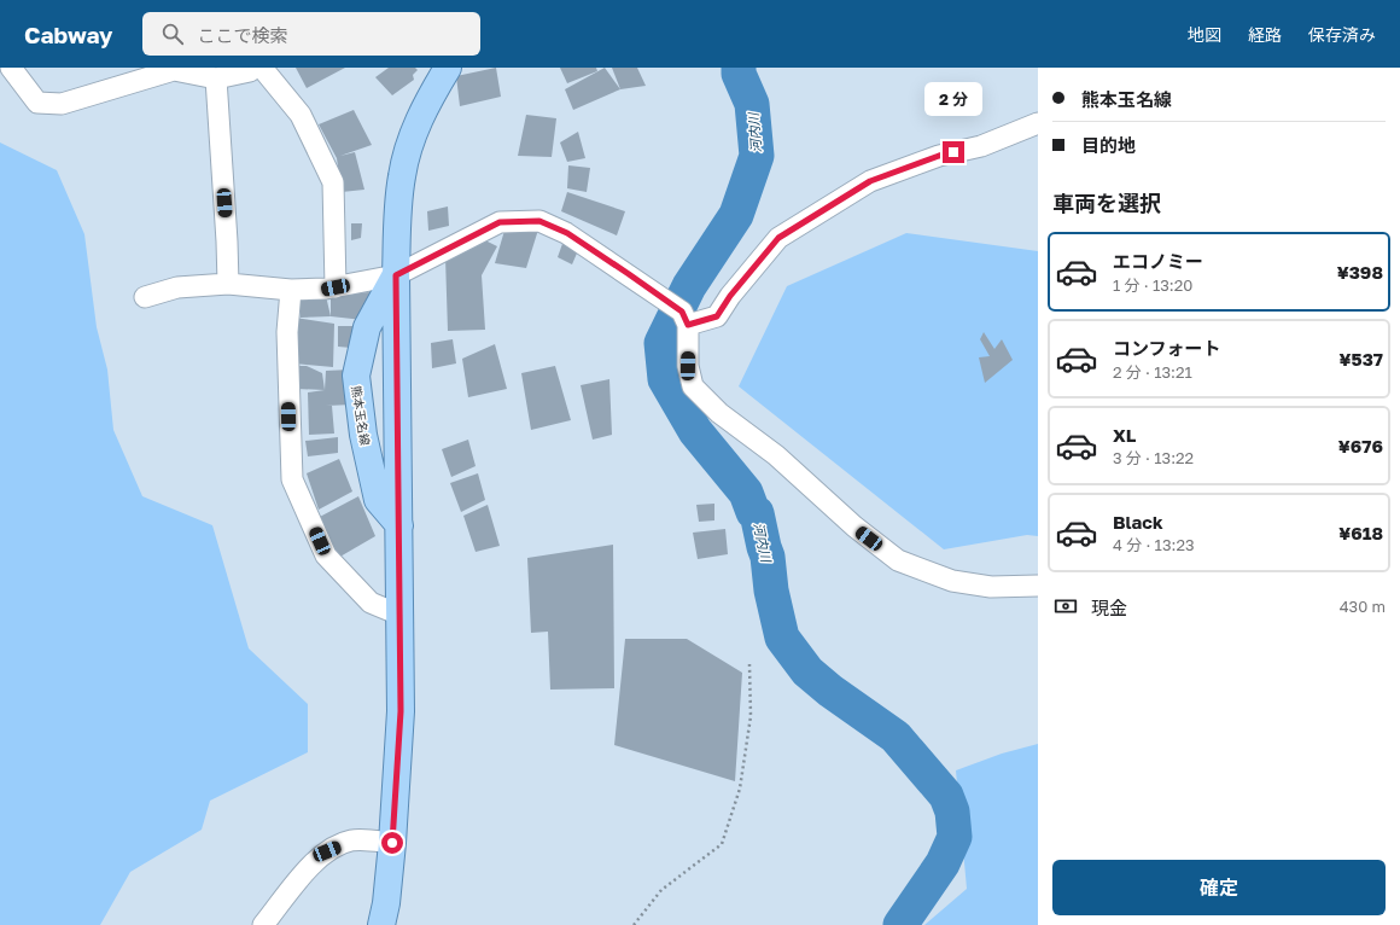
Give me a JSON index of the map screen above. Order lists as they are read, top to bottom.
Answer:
{
  "streets": {
    "main road": ["熊本玉名線"]
  },
  "water": ["河内川"],
  "page": {
    "header": "Cabway",
    "search": "ここで検索",
    "nav": ["地図", "経路", "保存済み"],
    "banner": ["熊本玉名線", "目的地"],
    "bubble": "2 分",
    "heading": "車両を選択",
    "list": [
      {
        "name": "エコノミー",
        "note": "1 分 · 13:20",
        "value": "¥398"
      },
      {
        "name": "コンフォート",
        "note": "2 分 · 13:21",
        "value": "¥537"
      },
      {
        "name": "XL",
        "note": "3 分 · 13:22",
        "value": "¥676"
      },
      {
        "name": "Black",
        "note": "4 分 · 13:23",
        "value": "¥618"
      }
    ],
    "pay": ["現金", "430 m"],
    "buttons": "確定"
  }
}
